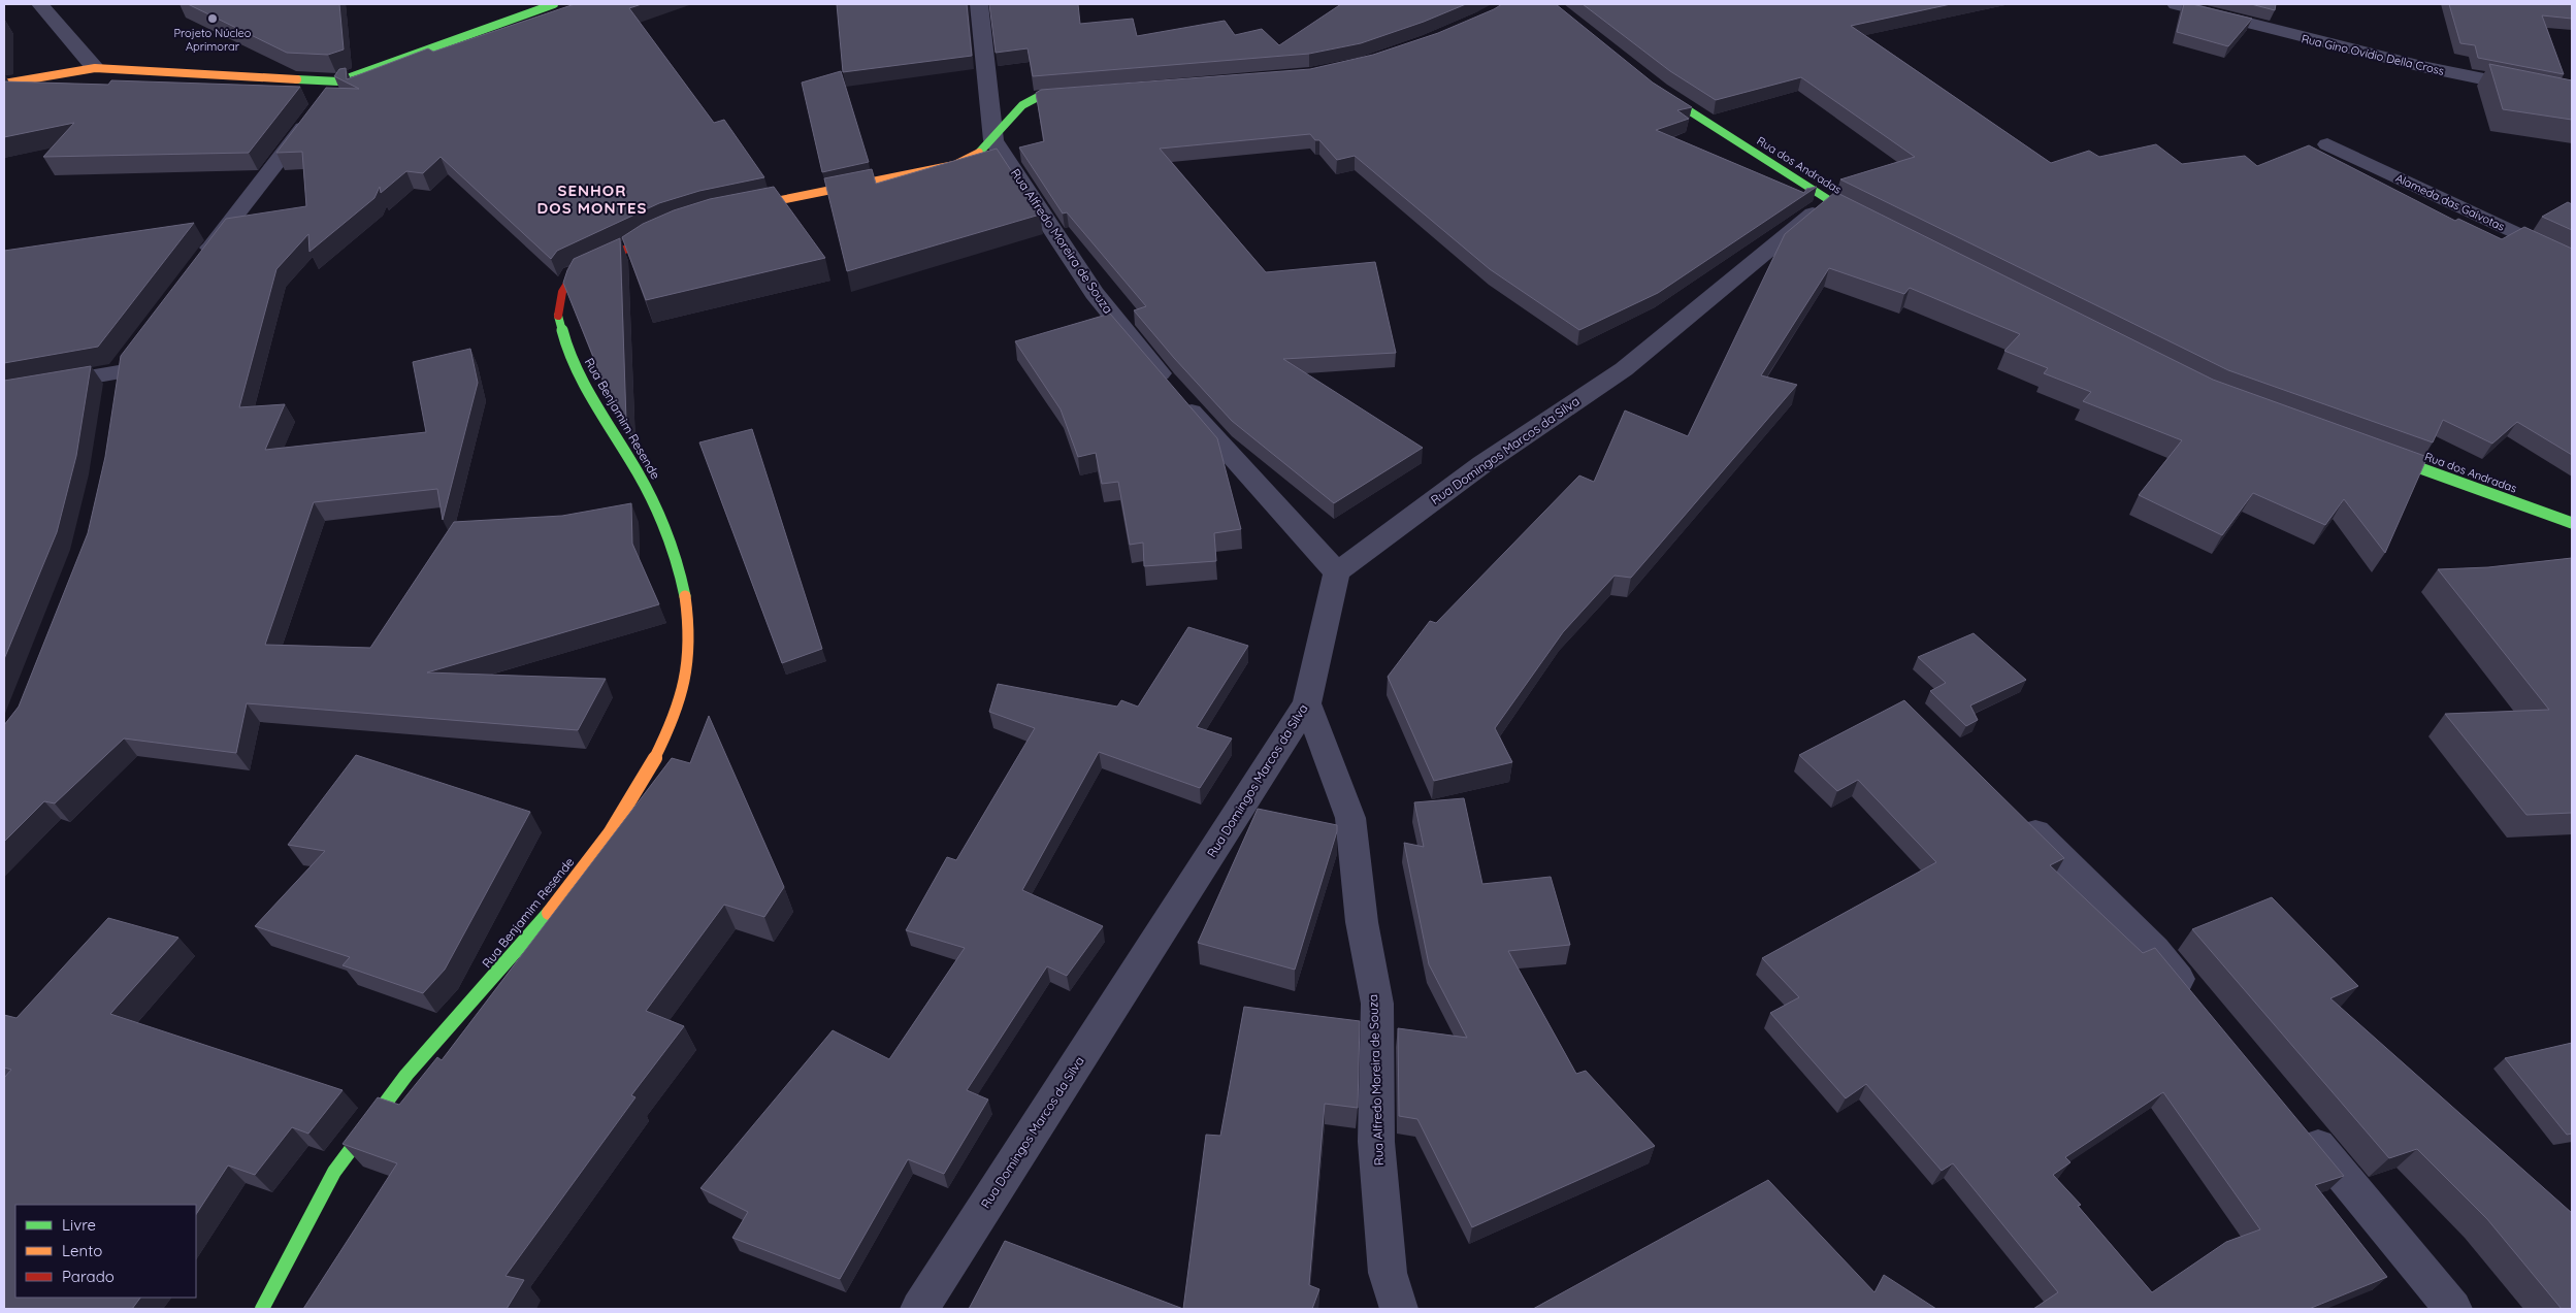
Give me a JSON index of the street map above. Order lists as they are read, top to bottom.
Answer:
{
  "streets": {
    "street": [
      "Rua Gino Ovídio Della Cross",
      "Rua dos Andradas",
      "Alameda das Gaivotas",
      "Rua Alfredo Moreira de Souza",
      "Rua Benjamim Resende",
      "Rua Domingos Marcos da Silva"
    ]
  },
  "crossings": [
    ["Rua dos Andradas", "Rua Domingos Marcos da Silva"],
    ["Rua Alfredo Moreira de Souza", "Rua Domingos Marcos da Silva"]
  ],
  "districts": ["SENHOR DOS MONTES"],
  "places": ["Projeto Núcleo Aprimorar"],
  "legend": ["Livre", "Lento", "Parado"]
}
